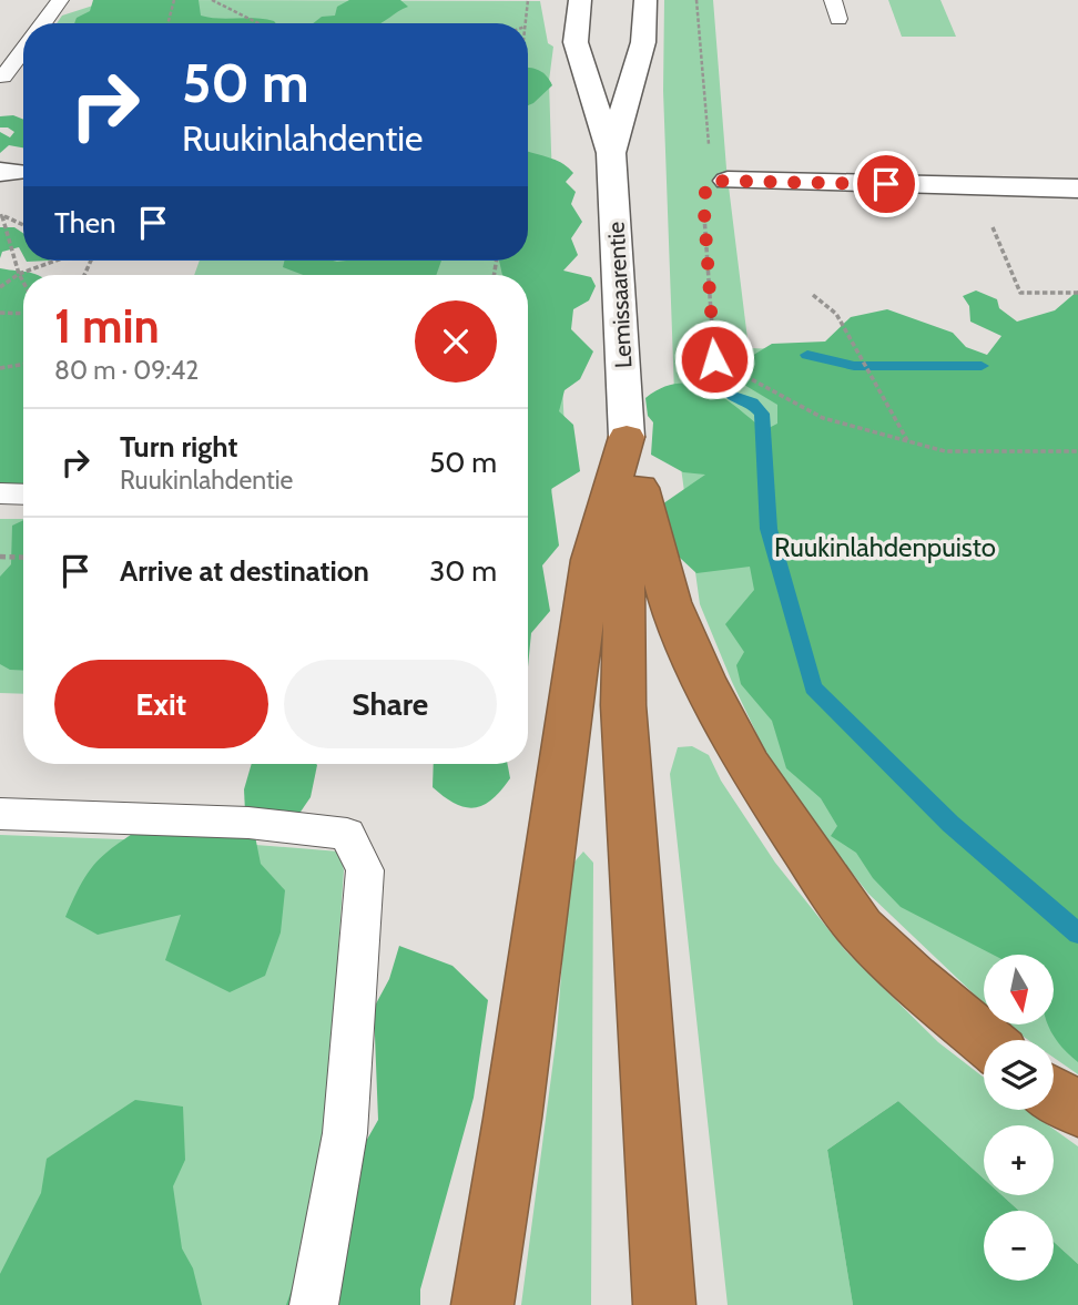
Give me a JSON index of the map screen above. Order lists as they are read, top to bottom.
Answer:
{
  "streets": {
    "main road": ["Lemissaarentie"]
  },
  "parks": ["Ruukinlahdenpuisto"],
  "north": "bottom",
  "page": {
    "turn": ["50 m", "Ruukinlahdentie"],
    "then": "Then",
    "heading": ["1 min", "80 m · 09:42"],
    "list": [
      {
        "name": "Turn right",
        "note": "Ruukinlahdentie",
        "value": "50 m"
      },
      {
        "name": "Arrive at destination",
        "value": "30 m"
      }
    ],
    "buttons": ["Exit", "Share"],
    "map_buttons": ["+", "−"]
  }
}
